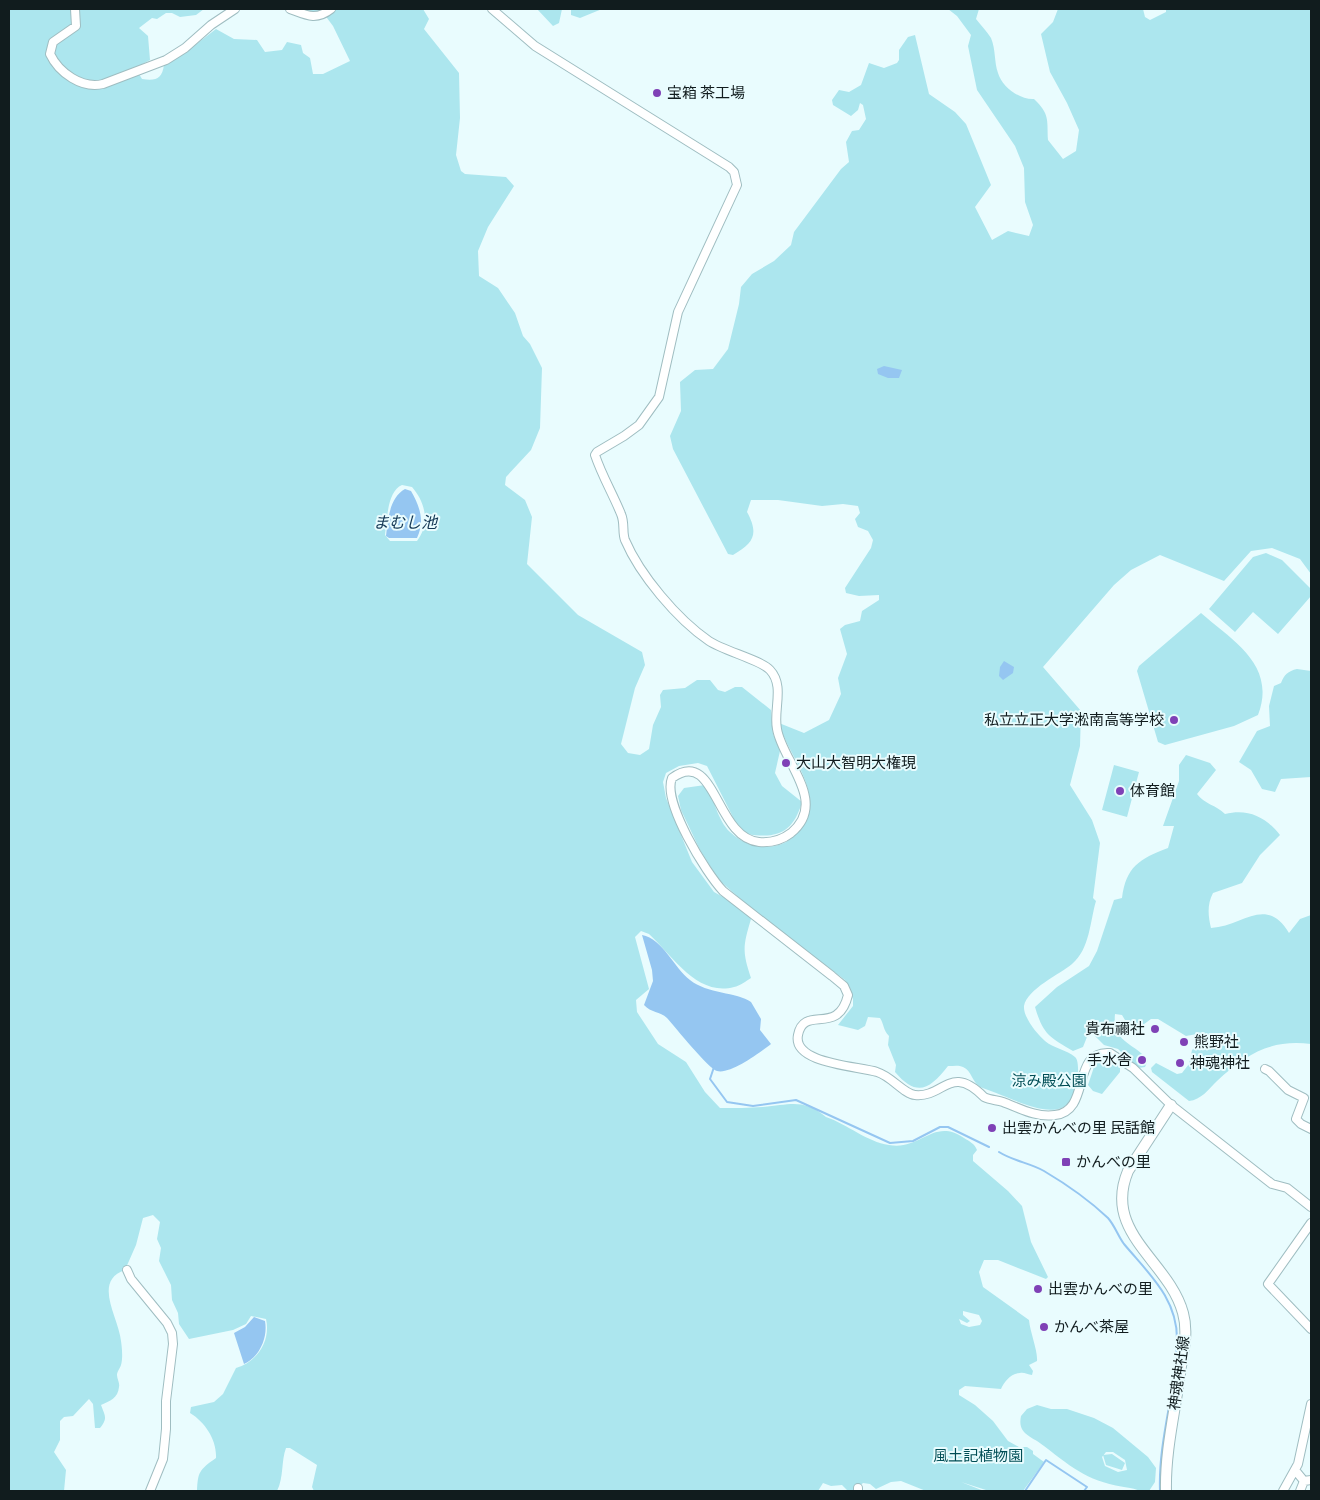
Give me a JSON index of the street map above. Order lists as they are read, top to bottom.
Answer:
{
  "streets": {
    "main road": ["神魂神社線"]
  },
  "water": ["まむし池"],
  "parks": ["涼み殿公園", "風土記植物園"],
  "places": {
    "other": [
      "宝箱 茶工場",
      "私立立正大学淞南高等学校",
      "大山大智明大権現",
      "体育館",
      "貴布禰社",
      "熊野社",
      "手水舎",
      "神魂神社",
      "出雲かんべの里 民話館",
      "出雲かんべの里",
      "かんべ茶屋"
    ],
    "transit": ["かんべの里"]
  }
}
